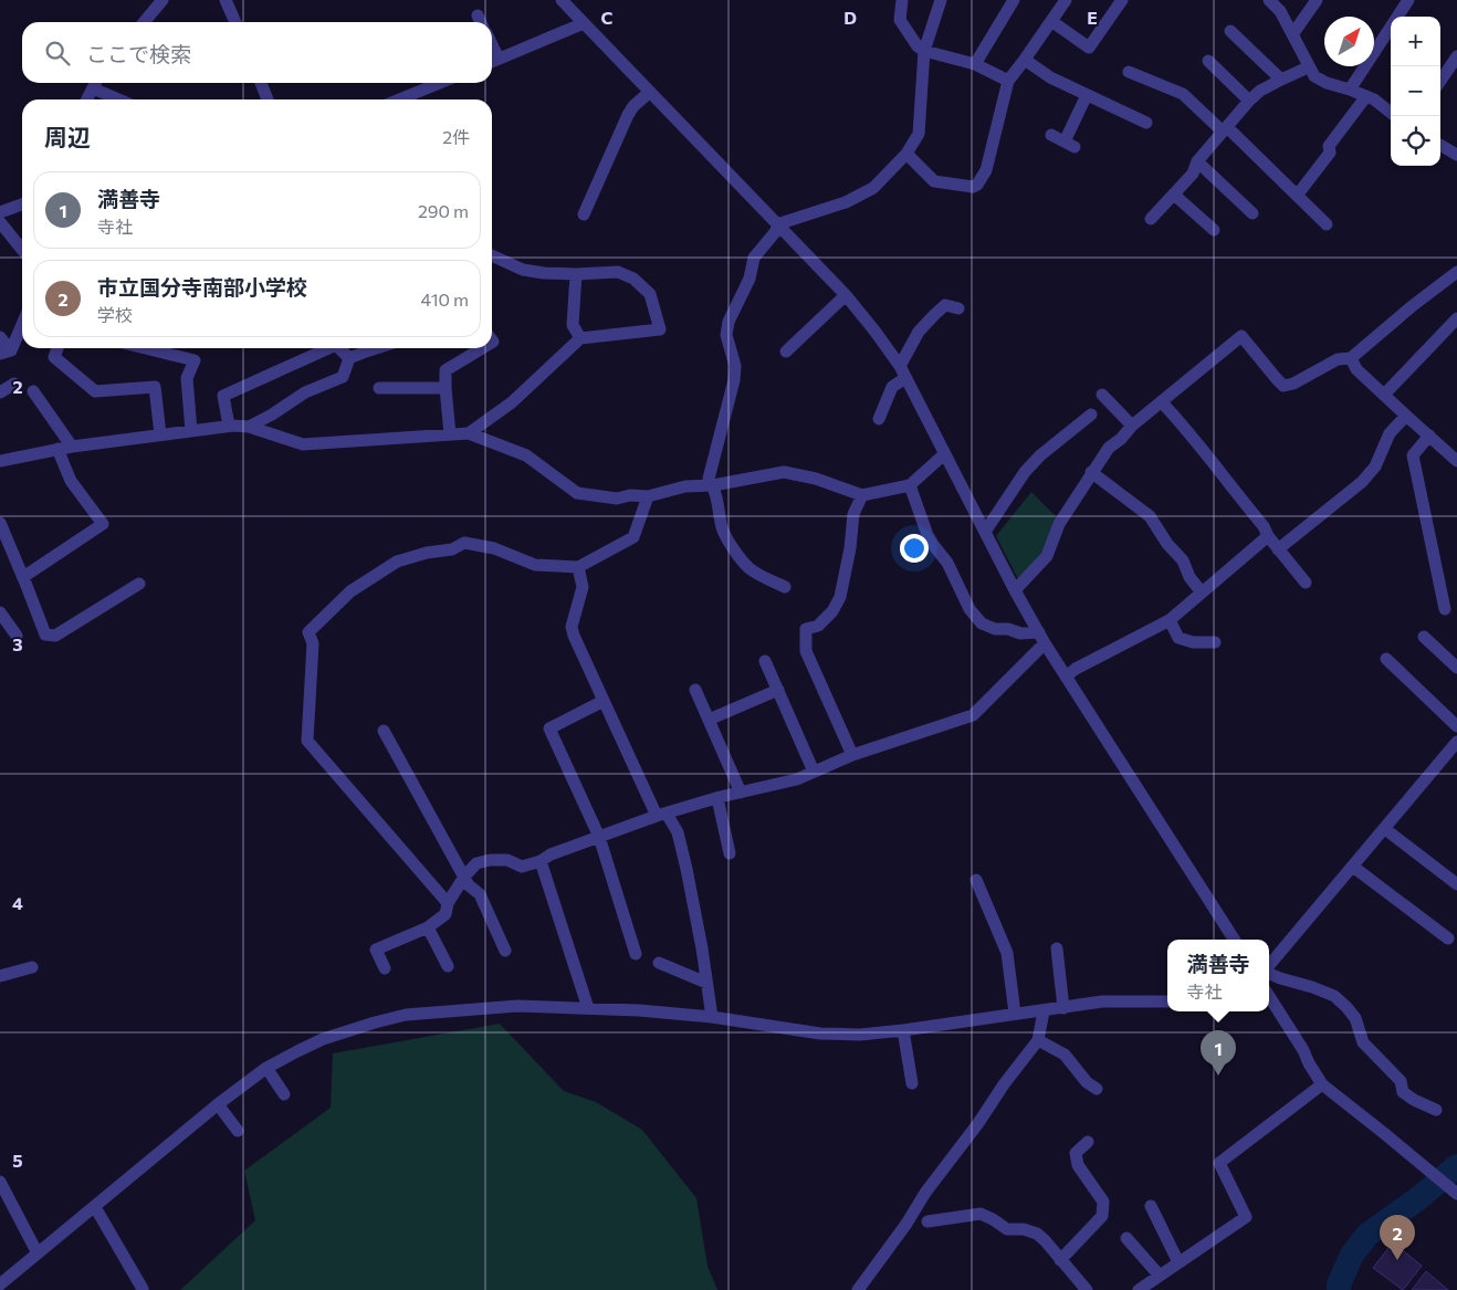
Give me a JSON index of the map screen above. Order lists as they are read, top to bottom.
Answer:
{
  "north": "top right",
  "page": {
    "map_buttons": ["+", "−"],
    "search": "ここで検索",
    "heading": ["周辺", "2件"],
    "list": [
      {
        "mark": "1",
        "name": "満善寺",
        "note": "寺社",
        "value": "290 m"
      },
      {
        "mark": "2",
        "name": "市立国分寺南部小学校",
        "note": "学校",
        "value": "410 m"
      }
    ],
    "popup": ["満善寺", "寺社"],
    "pins": ["1", "2"]
  },
  "grid": {
    "columns": ["C", "D", "E"],
    "rows": [
      "2",
      "3",
      "4",
      "5"
    ]
  }
}
